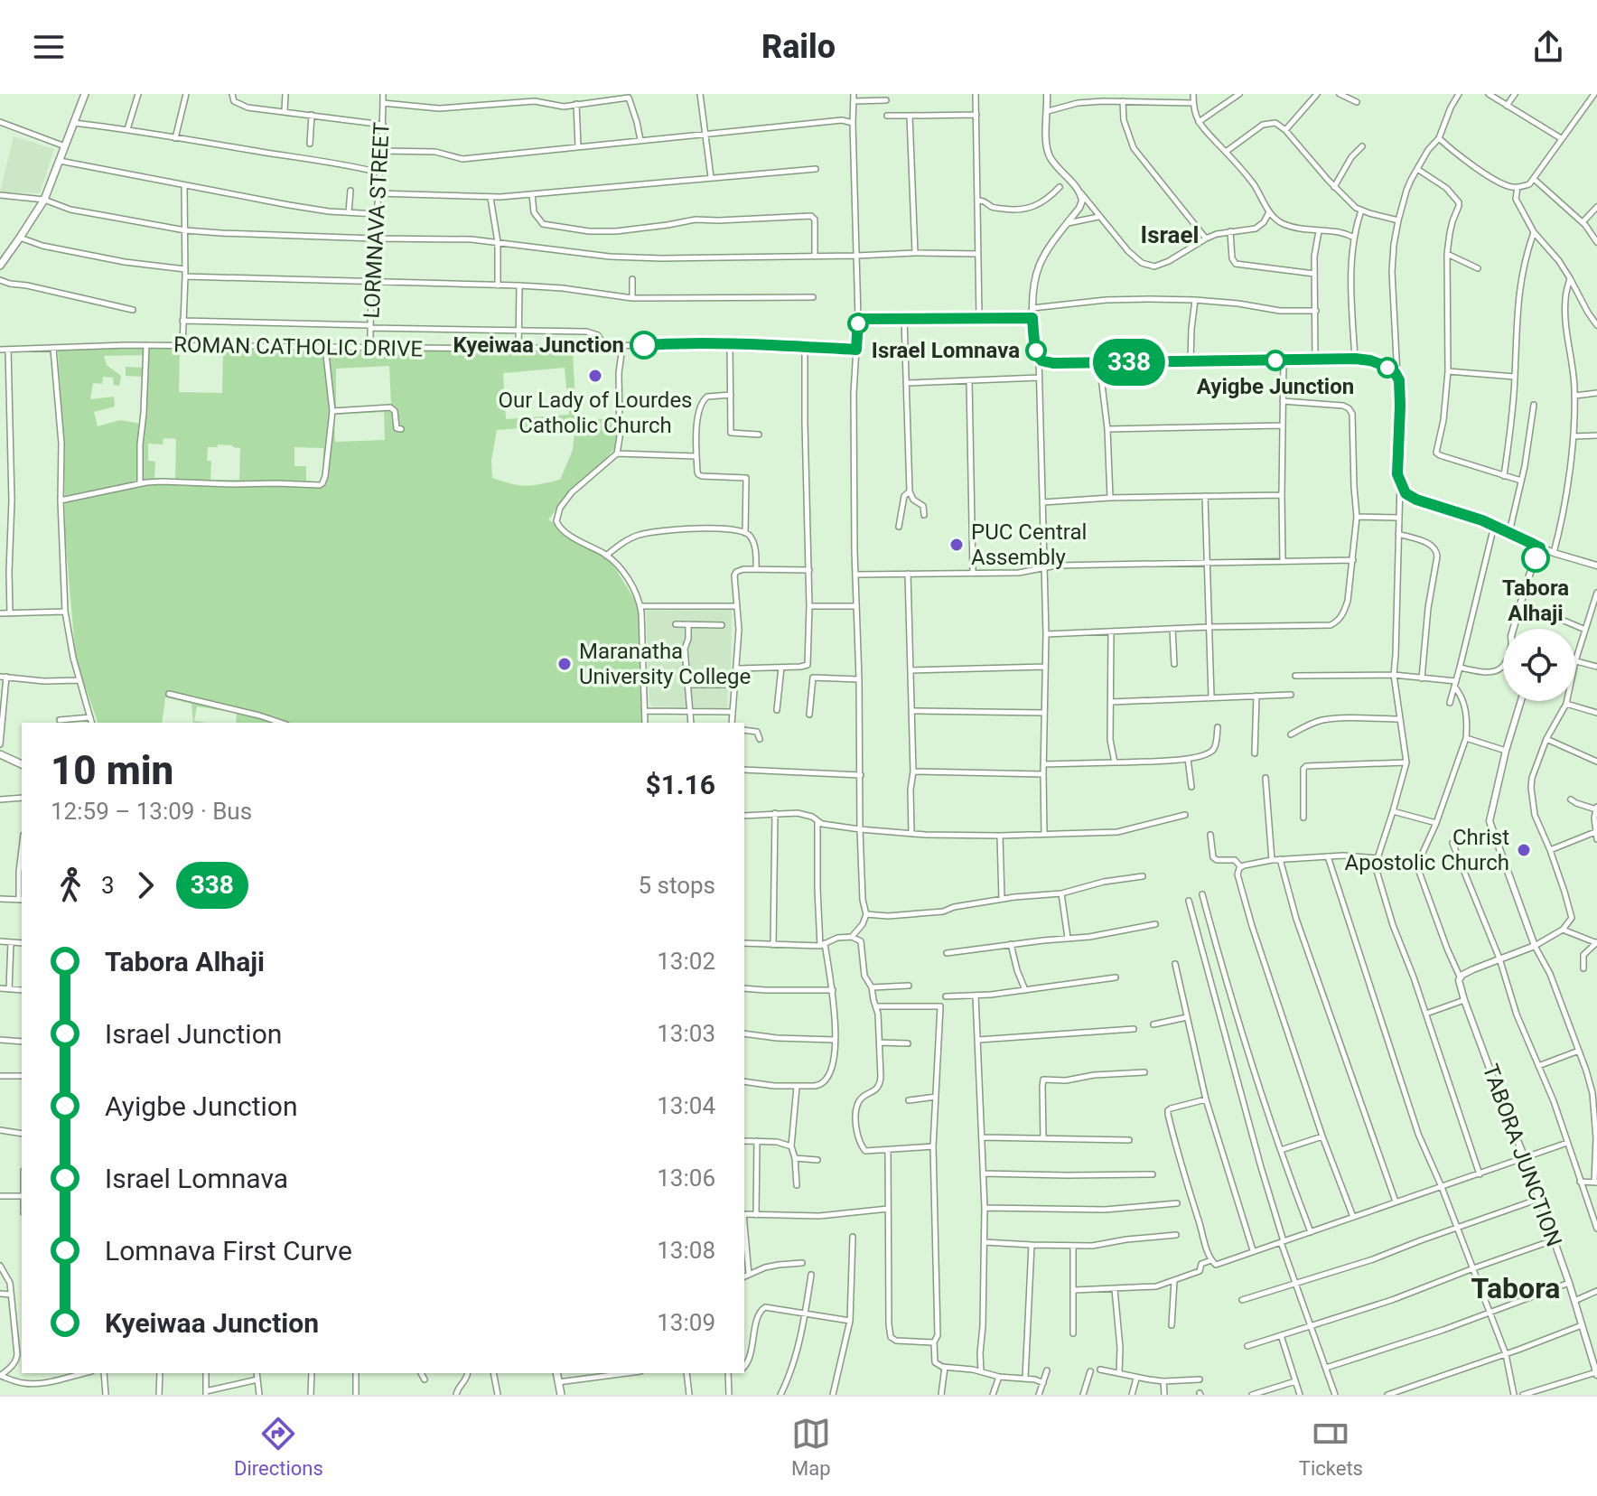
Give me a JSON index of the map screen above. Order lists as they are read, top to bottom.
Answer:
{
  "streets": {
    "street": ["LORMNAVA STREET", "ROMAN CATHOLIC DRIVE", "TABORA JUNCTION"]
  },
  "crossings": [
    ["LORMNAVA STREET", "ROMAN CATHOLIC DRIVE"]
  ],
  "districts": ["Israel", "Tabora"],
  "places": [
    "Kyeiwaa Junction",
    "Israel Lomnava",
    "Ayigbe Junction",
    "Our Lady of Lourdes Catholic Church",
    "PUC Central Assembly",
    "Tabora Alhaji",
    "Maranatha University College",
    "Christ Apostolic Church"
  ],
  "lines": ["bus line 338"],
  "page": {
    "header": "Railo",
    "on_map": "338",
    "heading": ["10 min", "12:59 – 13:09 · Bus", "$1.16"],
    "legs": ["3", "338", "5 stops"],
    "list": [
      {
        "name": "Tabora Alhaji",
        "value": "13:02"
      },
      {
        "name": "Israel Junction",
        "value": "13:03"
      },
      {
        "name": "Ayigbe Junction",
        "value": "13:04"
      },
      {
        "name": "Israel Lomnava",
        "value": "13:06"
      },
      {
        "name": "Lomnava First Curve",
        "value": "13:08"
      },
      {
        "name": "Kyeiwaa Junction",
        "value": "13:09"
      }
    ],
    "tabs": ["Directions", "Map", "Tickets"]
  }
}
